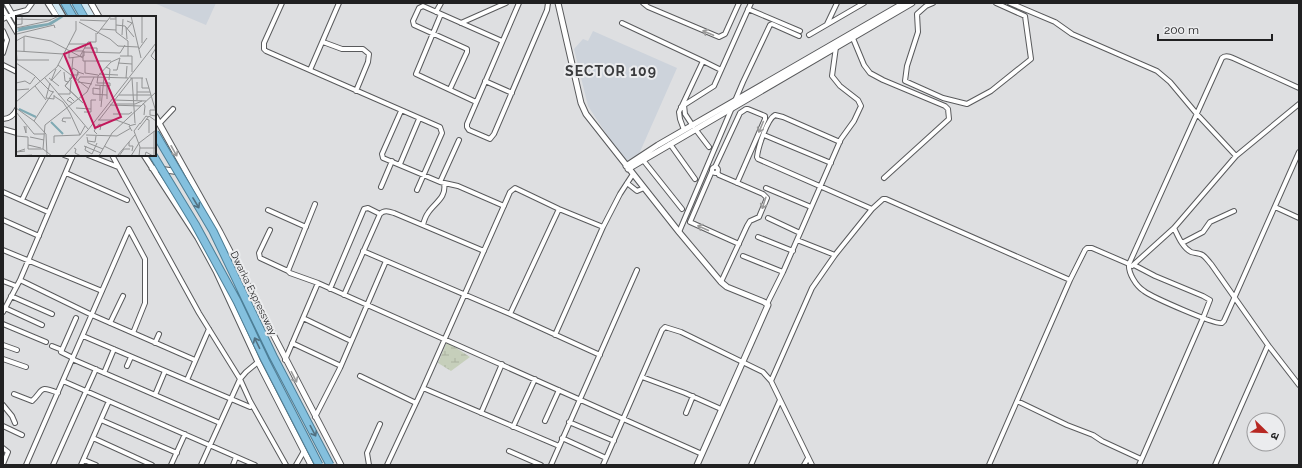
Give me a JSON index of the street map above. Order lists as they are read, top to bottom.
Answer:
{
  "streets": {
    "highway": ["Dwarka Expressway"]
  },
  "districts": ["SECTOR 109"],
  "scale_bar": "200 m",
  "north": "bottom right"
}
